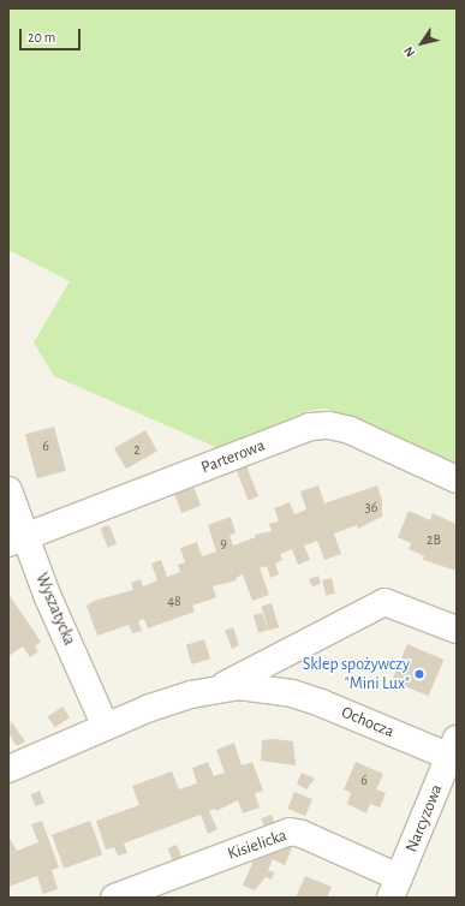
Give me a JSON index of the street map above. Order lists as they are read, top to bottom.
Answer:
{
  "streets": {
    "street": [
      "Parterowa",
      "Wyszatycka",
      "Ochocza",
      "Narcyzowa",
      "Kisielicka"
    ]
  },
  "crossings": [
    ["Parterowa", "Wyszatycka"],
    ["Wyszatycka", "Ochocza"],
    ["Ochocza", "Narcyzowa"],
    ["Narcyzowa", "Kisielicka"]
  ],
  "places": ["Sklep spożywczy \"Mini Lux\""],
  "house_numbers": [
    "6",
    "2",
    "36",
    "2B",
    "9",
    "48",
    "6"
  ],
  "scale_bar": "20 m",
  "north": "bottom left"
}
